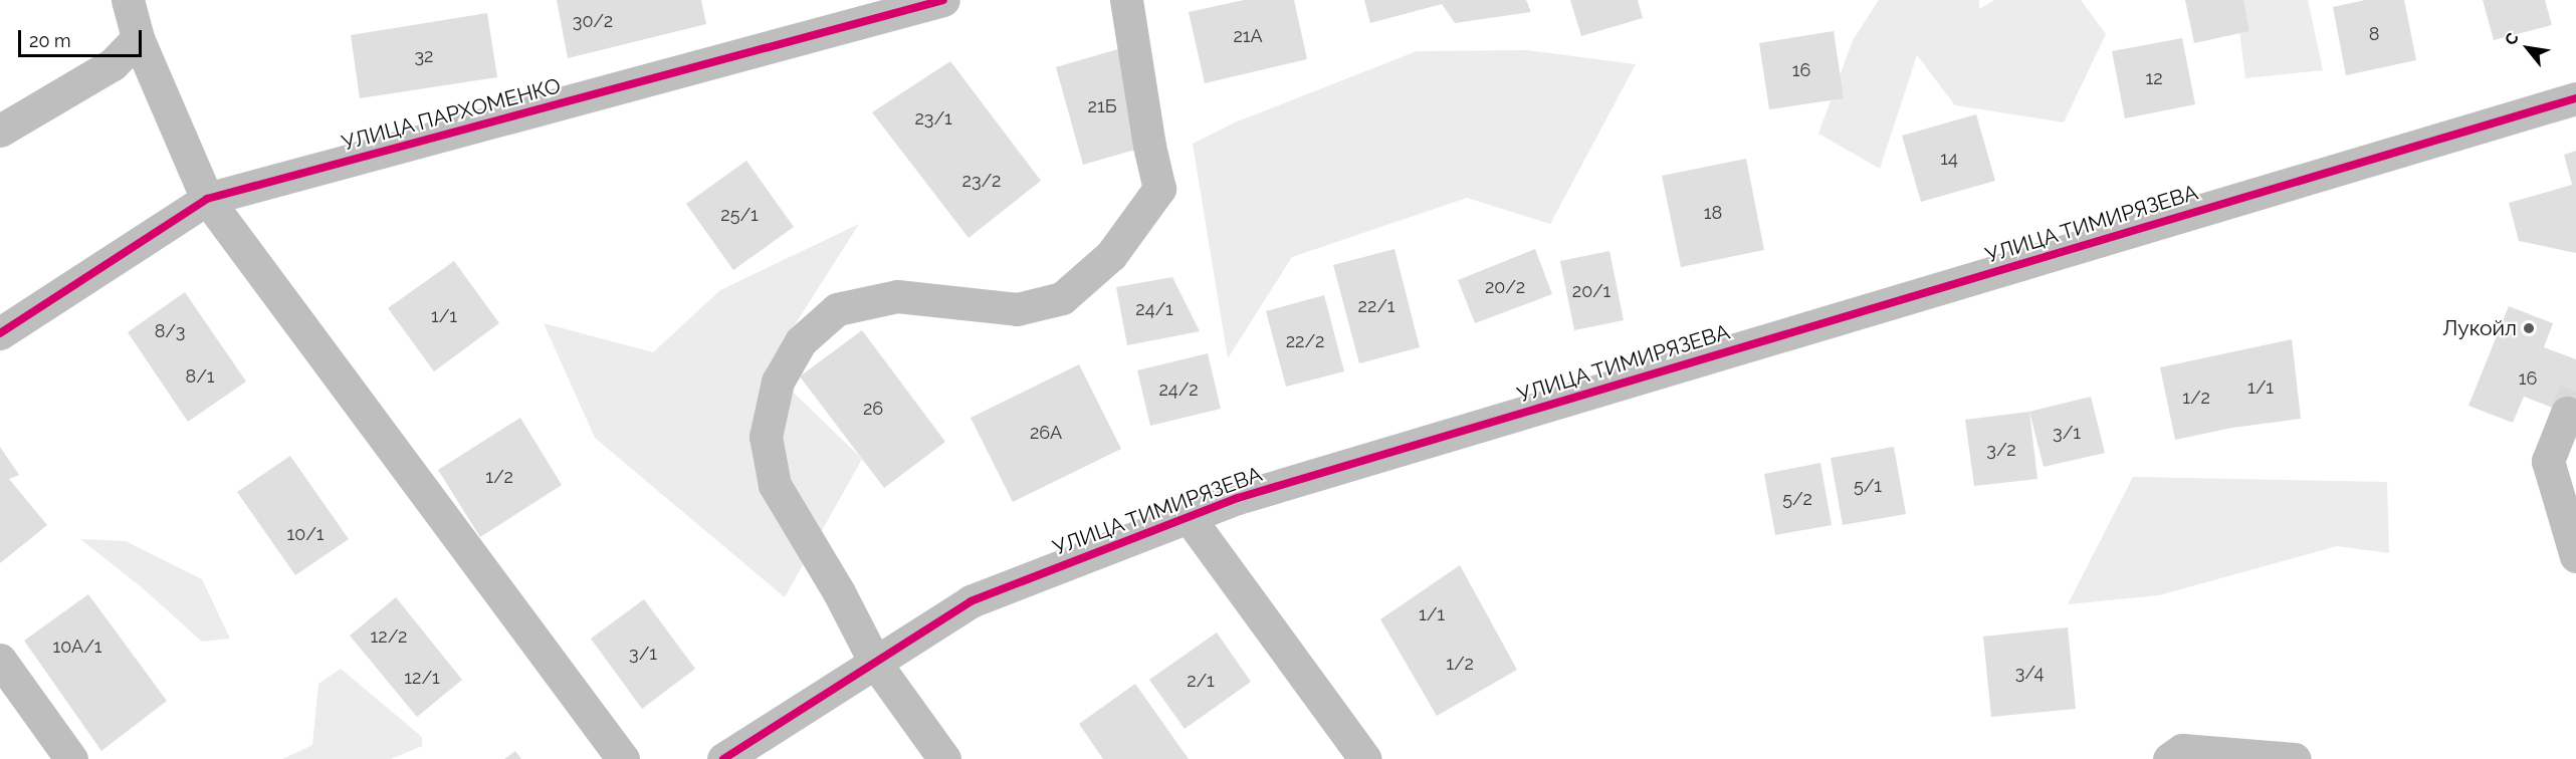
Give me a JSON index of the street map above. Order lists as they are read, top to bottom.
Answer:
{
  "streets": {
    "street": ["УЛИЦА ПАРХОМЕНКО", "УЛИЦА ТИМИРЯЗЕВА"]
  },
  "places": ["Лукойл"],
  "house_numbers": [
    "30/2",
    "8",
    "21А",
    "32",
    "16",
    "12",
    "21Б",
    "23/1",
    "14",
    "23/2",
    "18",
    "25/1",
    "20/2",
    "20/1",
    "22/1",
    "24/1",
    "1/1",
    "8/3",
    "22/2",
    "8/1",
    "16",
    "1/1",
    "24/2",
    "1/2",
    "26",
    "26А",
    "3/1",
    "3/2",
    "1/2",
    "5/1",
    "5/2",
    "10/1",
    "1/1",
    "12/2",
    "10А/1",
    "3/1",
    "1/2",
    "3/4",
    "12/1",
    "2/1"
  ],
  "scale_bar": "20 m",
  "north": "top left"
}
